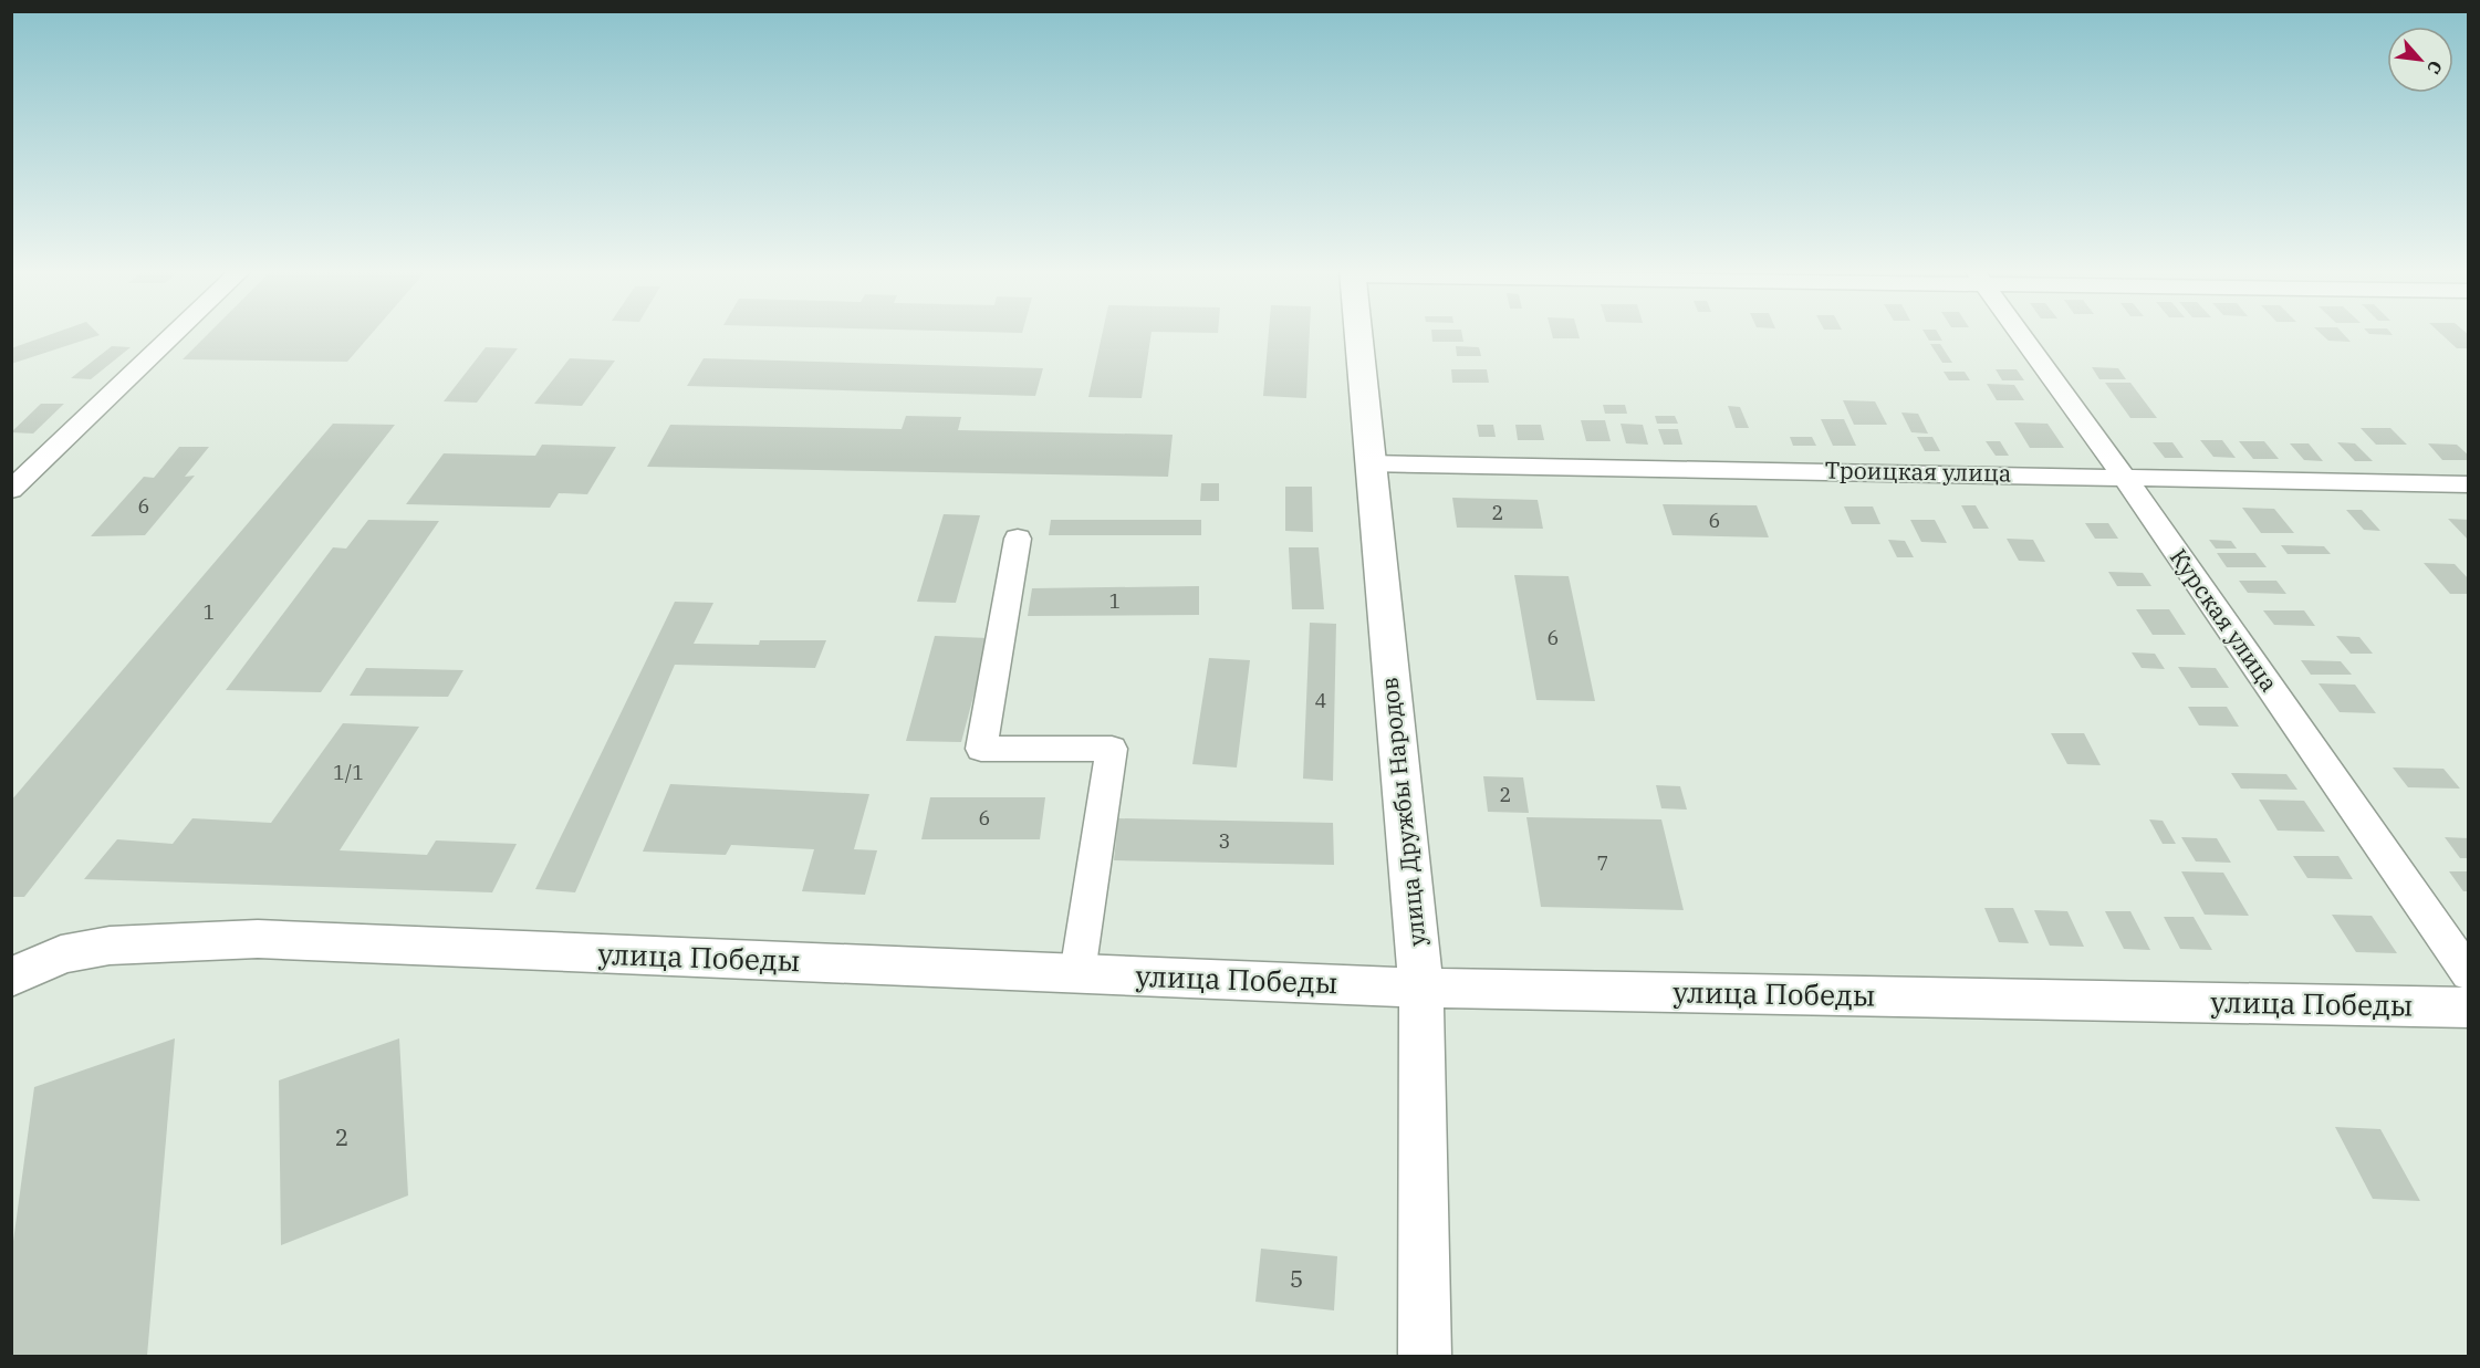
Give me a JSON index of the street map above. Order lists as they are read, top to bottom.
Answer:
{
  "streets": {
    "street": [
      "Троицкая улица",
      "Курская улица",
      "улица Дружбы Народов",
      "улица Победы"
    ]
  },
  "crossings": [
    ["Троицкая улица", "Курская улица"],
    ["Троицкая улица", "улица Дружбы Народов"],
    ["улица Дружбы Народов", "улица Победы"]
  ],
  "house_numbers": [
    "6",
    "2",
    "6",
    "1",
    "1",
    "6",
    "4",
    "1/1",
    "2",
    "6",
    "3",
    "7",
    "2",
    "5"
  ],
  "north": "bottom right"
}
